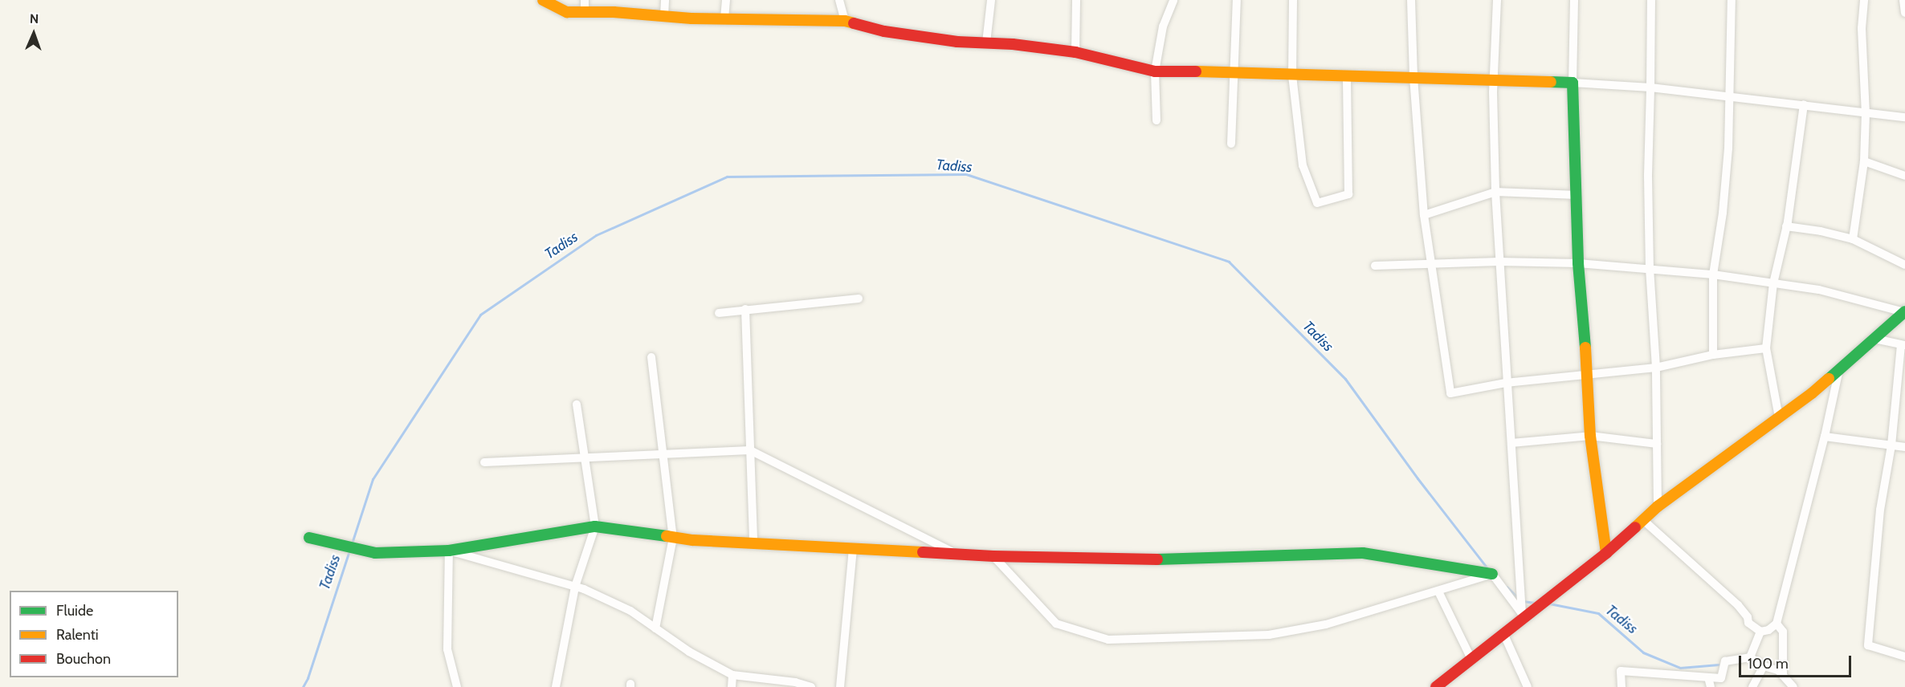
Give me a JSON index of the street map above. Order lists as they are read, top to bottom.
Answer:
{
  "water": ["Tadiss"],
  "legend": ["Fluide", "Ralenti", "Bouchon"],
  "scale_bar": "100 m",
  "north": "top"
}
